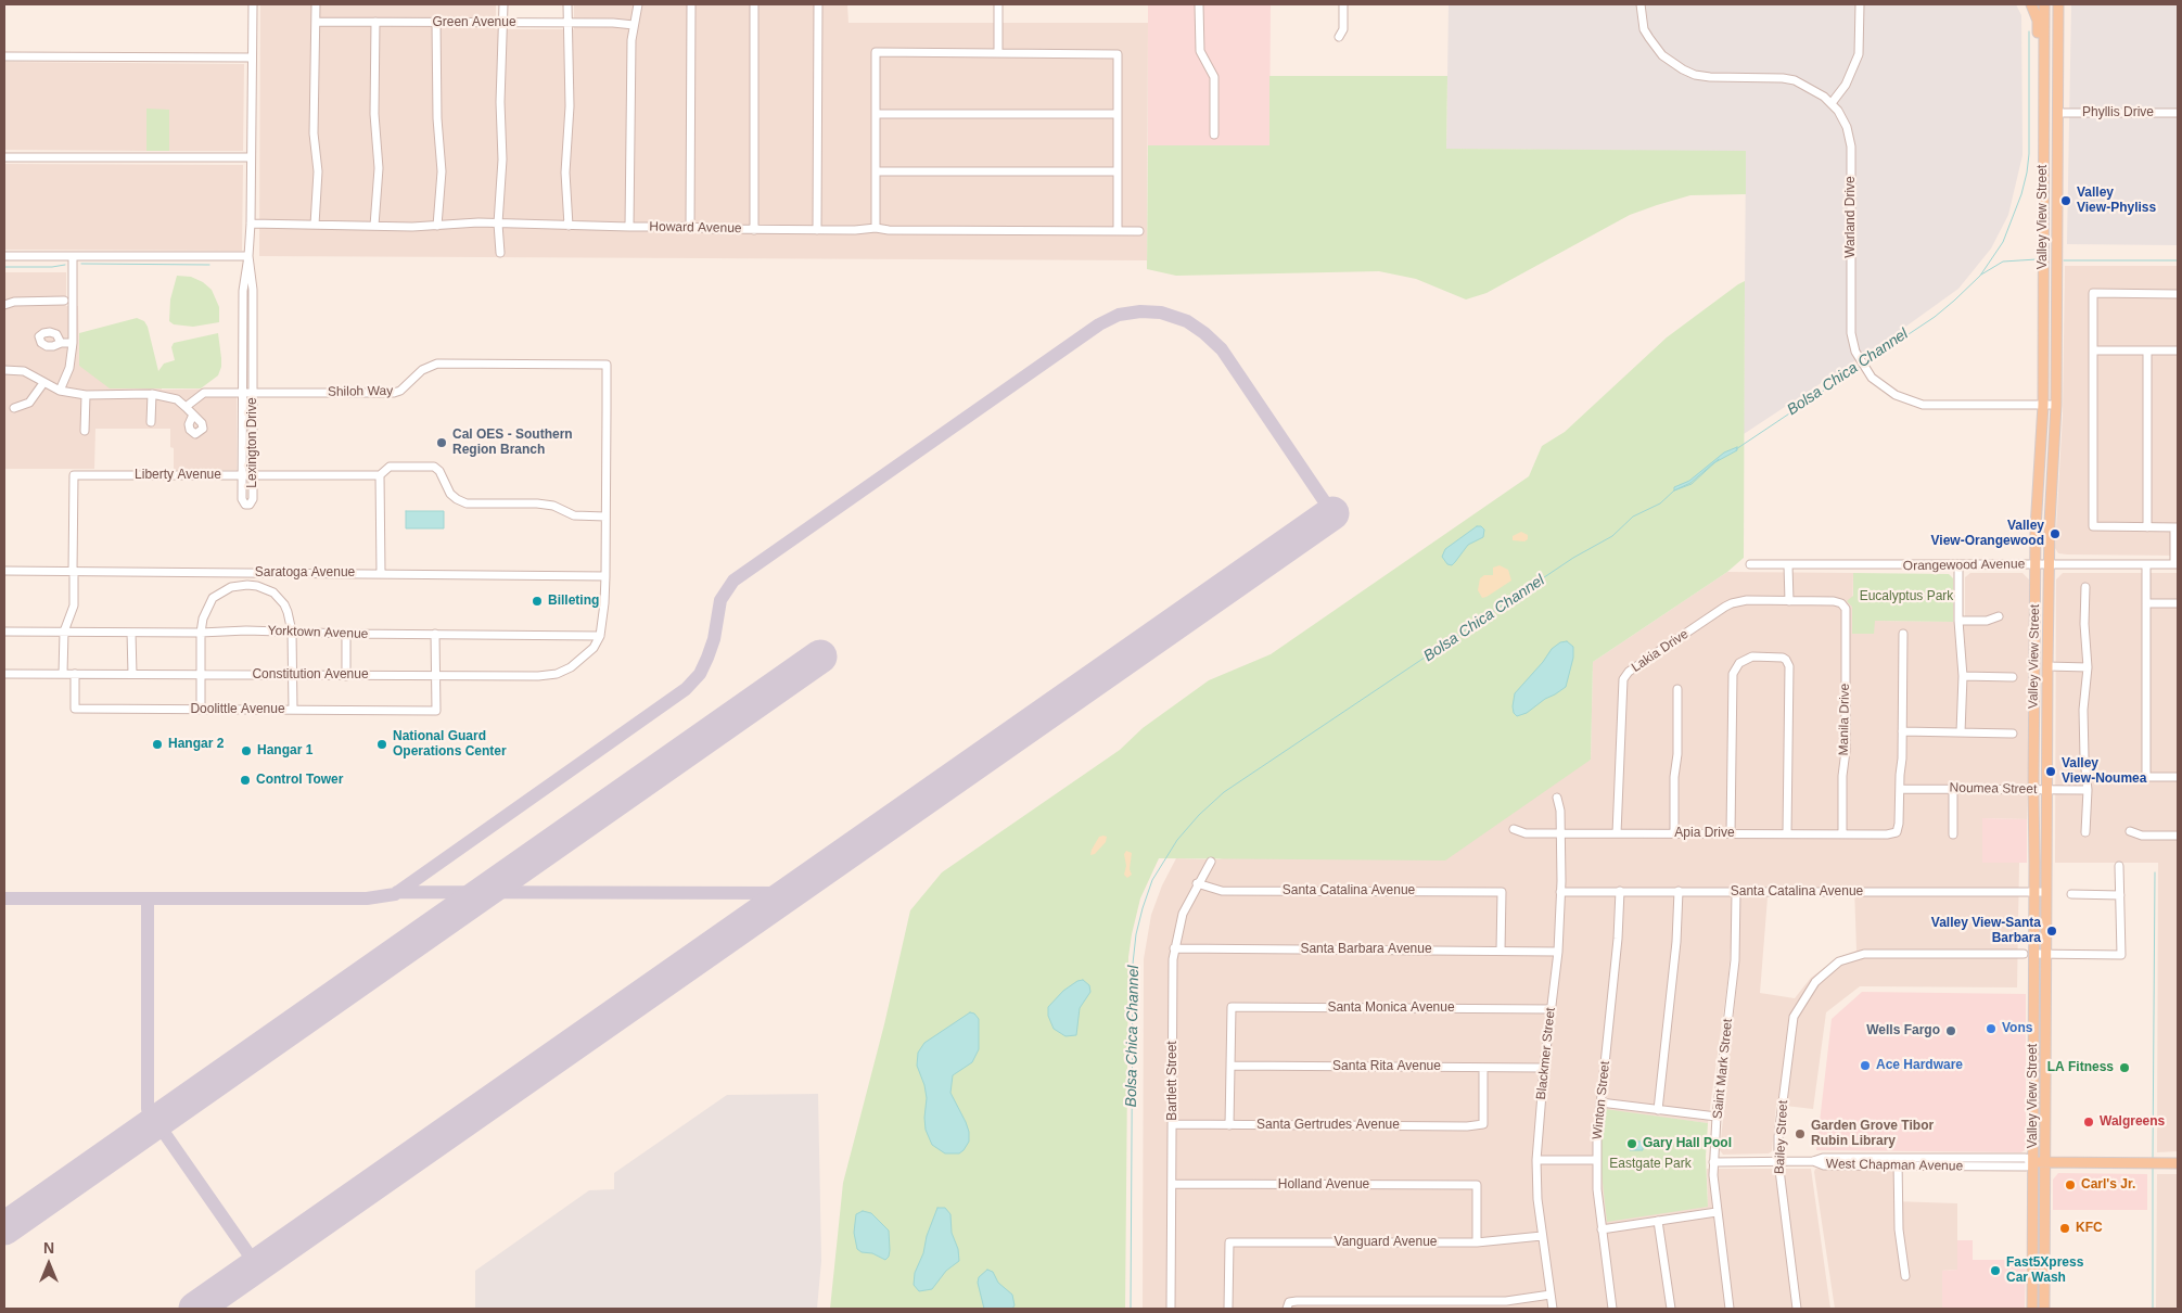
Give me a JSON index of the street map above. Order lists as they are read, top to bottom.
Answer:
{
  "streets": {
    "main road": ["Valley View Street", "West Chapman Avenue"],
    "street": [
      "Green Avenue",
      "Phyllis Drive",
      "Warland Drive",
      "Howard Avenue",
      "Shiloh Way",
      "Lexington Drive",
      "Liberty Avenue",
      "Orangewood Avenue",
      "Saratoga Avenue",
      "Yorktown Avenue",
      "Lakia Drive",
      "Constitution Avenue",
      "Doolittle Avenue",
      "Manila Drive",
      "Noumea Street",
      "Apia Drive",
      "Santa Catalina Avenue",
      "Santa Barbara Avenue",
      "Santa Monica Avenue",
      "Blackmer Street",
      "Santa Rita Avenue",
      "Saint Mark Street",
      "Bartlett Street",
      "Winton Street",
      "Santa Gertrudes Avenue",
      "Bailey Street",
      "Holland Avenue",
      "Vanguard Avenue"
    ]
  },
  "crossings": [
    ["Phyllis Drive", "Valley View Street"],
    ["Warland Drive", "Valley View Street"],
    ["Valley View Street", "Orangewood Avenue"],
    ["Valley View Street", "Noumea Street"],
    ["Valley View Street", "Santa Catalina Avenue"],
    ["Valley View Street", "West Chapman Avenue"],
    ["Howard Avenue", "Lexington Drive"],
    ["Shiloh Way", "Lexington Drive"],
    ["Shiloh Way", "Saratoga Avenue"],
    ["Shiloh Way", "Yorktown Avenue"],
    ["Shiloh Way", "Constitution Avenue"],
    ["Lexington Drive", "Liberty Avenue"],
    ["Liberty Avenue", "Saratoga Avenue"],
    ["Yorktown Avenue", "Constitution Avenue"],
    ["Lakia Drive", "Manila Drive"],
    ["Lakia Drive", "Apia Drive"],
    ["Constitution Avenue", "Doolittle Avenue"],
    ["Manila Drive", "Apia Drive"],
    ["Noumea Street", "Apia Drive"],
    ["Apia Drive", "Blackmer Street"],
    ["Santa Catalina Avenue", "Santa Barbara Avenue"],
    ["Santa Catalina Avenue", "Blackmer Street"],
    ["Santa Catalina Avenue", "Saint Mark Street"],
    ["Santa Catalina Avenue", "Bartlett Street"],
    ["Santa Catalina Avenue", "Winton Street"],
    ["Santa Barbara Avenue", "Blackmer Street"],
    ["Santa Barbara Avenue", "Bartlett Street"],
    ["Santa Monica Avenue", "Blackmer Street"],
    ["Santa Monica Avenue", "Santa Rita Avenue"],
    ["Blackmer Street", "Santa Rita Avenue"],
    ["Blackmer Street", "Vanguard Avenue"],
    ["Santa Rita Avenue", "Santa Gertrudes Avenue"],
    ["Saint Mark Street", "West Chapman Avenue"],
    ["Bartlett Street", "Santa Gertrudes Avenue"],
    ["Bartlett Street", "Holland Avenue"],
    ["Bailey Street", "West Chapman Avenue"],
    ["Holland Avenue", "Vanguard Avenue"]
  ],
  "water": ["Bolsa Chica Channel"],
  "parks": ["Eucalyptus Park", "Eastgate Park"],
  "places": [
    "Valley View-Phyliss",
    "Cal OES - Southern Region Branch",
    "Valley View-Orangewood",
    "Billeting",
    "Hangar 2",
    "National Guard Operations Center",
    "Hangar 1",
    "Valley View-Noumea",
    "Control Tower",
    "Valley View-Santa Barbara",
    "Vons",
    "Wells Fargo",
    "Ace Hardware",
    "LA Fitness",
    "Walgreens",
    "Garden Grove Tibor Rubin Library",
    "Gary Hall Pool",
    "Carl's Jr.",
    "KFC",
    "Fast5Xpress Car Wash"
  ],
  "north": "top"
}
